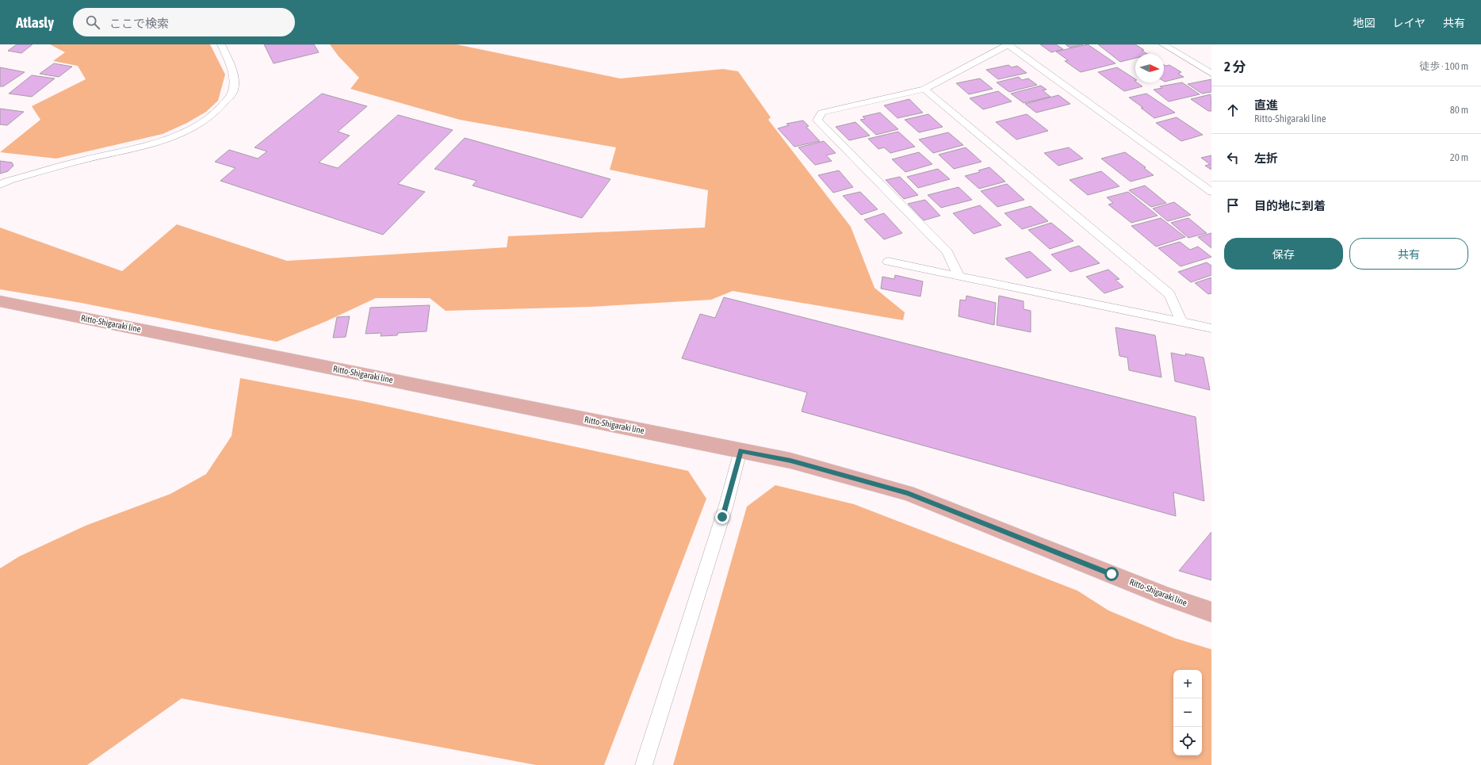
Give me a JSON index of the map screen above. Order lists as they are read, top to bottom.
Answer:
{
  "streets": {
    "main road": ["Ritto-Shigaraki line"]
  },
  "north": "right",
  "page": {
    "header": "Atlasly",
    "search": "ここで検索",
    "nav": ["地図", "レイヤ", "共有"],
    "heading": ["2 分", "徒歩 · 100 m"],
    "list": [
      ["直進", "Ritto-Shigaraki line", "80 m"],
      ["左折", "20 m"],
      "目的地に到着"
    ],
    "buttons": ["保存", "共有"],
    "map_buttons": ["+", "−"]
  }
}
